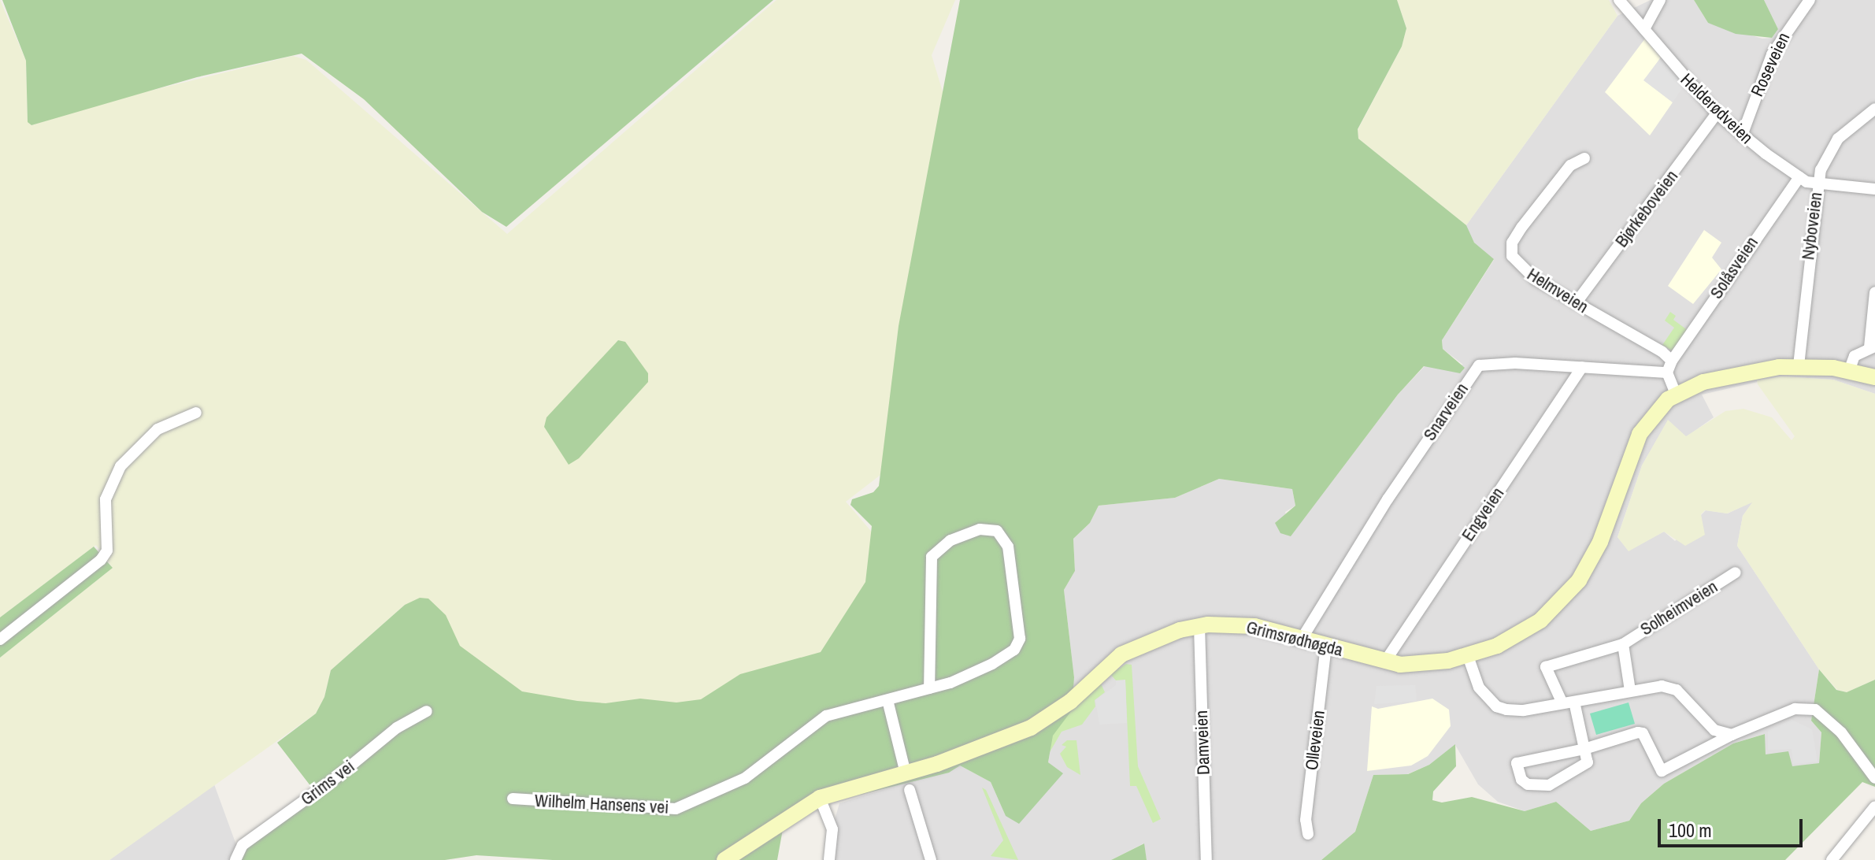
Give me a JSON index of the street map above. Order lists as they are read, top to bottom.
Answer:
{
  "streets": {
    "main road": ["Grimsrødhøgda"],
    "street": [
      "Roseveien",
      "Helderødveien",
      "Bjørkeboveien",
      "Nyboveien",
      "Solåsveien",
      "Helmveien",
      "Snarveien",
      "Engveien",
      "Solheimveien",
      "Olleveien",
      "Damveien",
      "Grims vei",
      "Wilhelm Hansens vei"
    ]
  },
  "crossings": [
    ["Roseveien", "Helderødveien"],
    ["Helderødveien", "Bjørkeboveien"],
    ["Helderødveien", "Nyboveien"],
    ["Helderødveien", "Solåsveien"],
    ["Bjørkeboveien", "Helmveien"],
    ["Nyboveien", "Grimsrødhøgda"],
    ["Solåsveien", "Helmveien"],
    ["Snarveien", "Engveien"],
    ["Snarveien", "Grimsrødhøgda"],
    ["Engveien", "Grimsrødhøgda"],
    ["Grimsrødhøgda", "Olleveien"],
    ["Grimsrødhøgda", "Damveien"]
  ],
  "scale_bar": "100 m"
}
